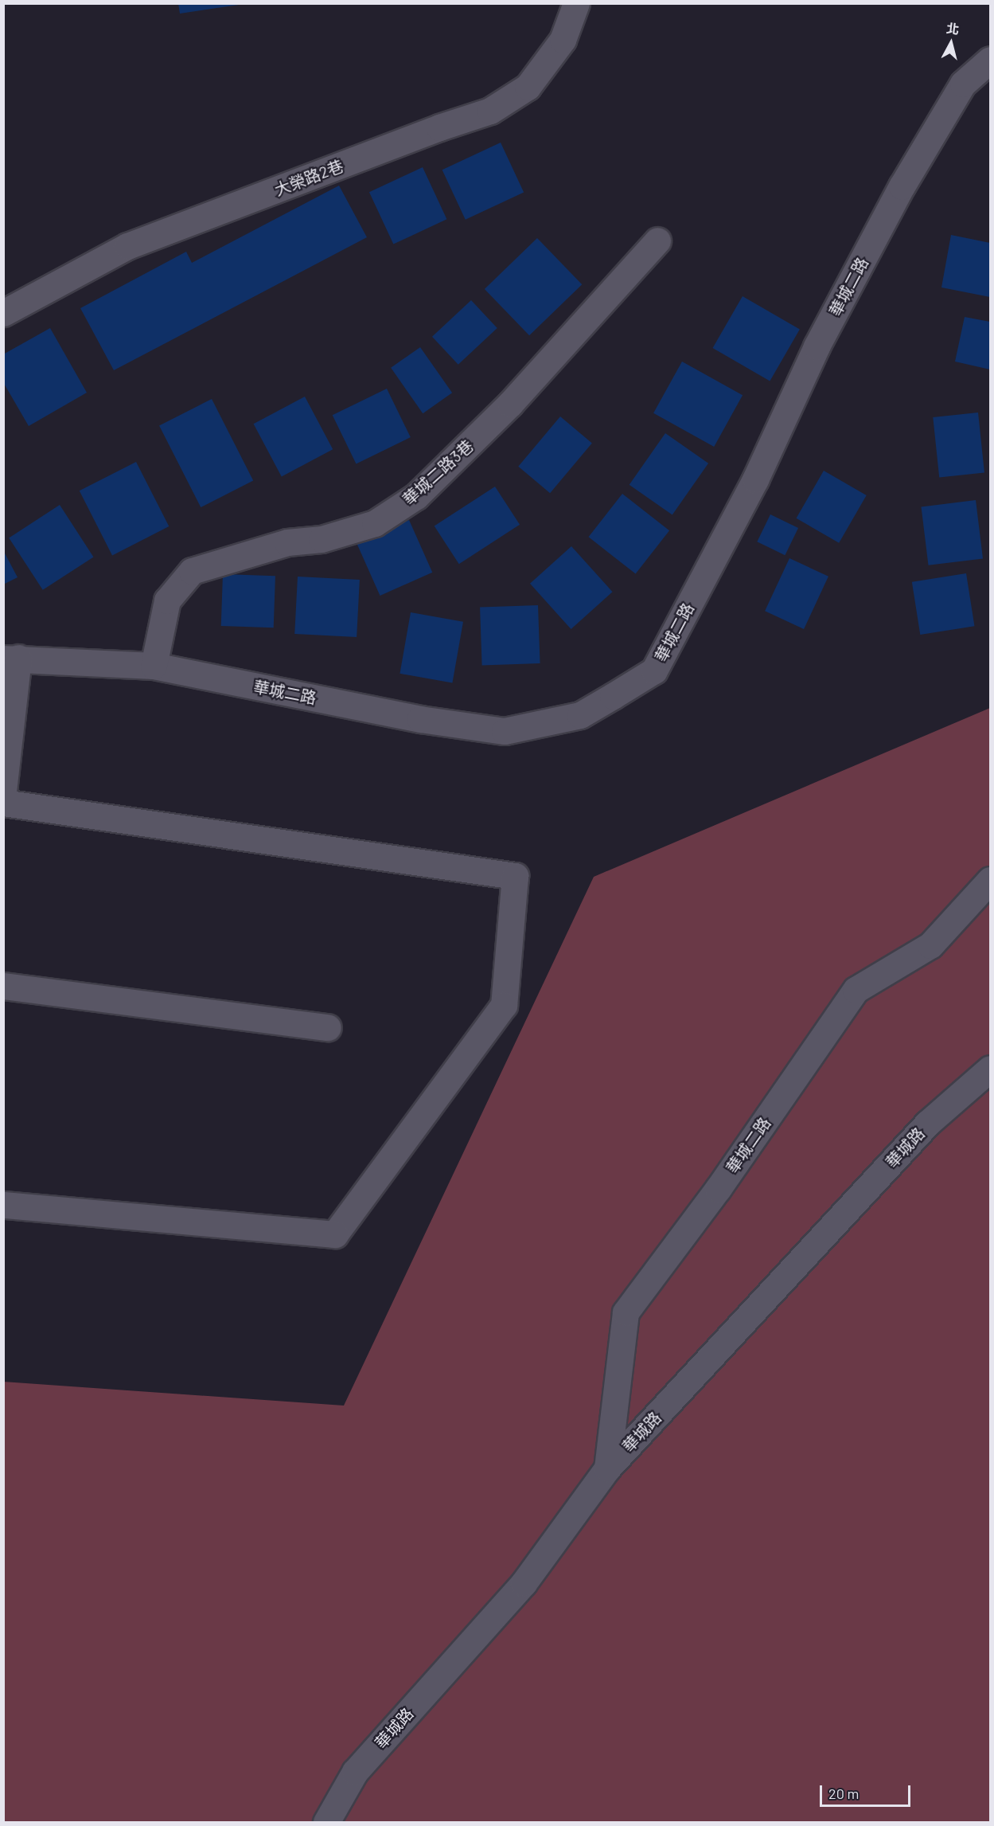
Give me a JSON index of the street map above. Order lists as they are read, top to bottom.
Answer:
{
  "streets": {
    "street": [
      "大榮路2巷",
      "華城二路",
      "華城二路3巷",
      "華城路"
    ]
  },
  "crossings": [
    ["華城二路", "華城二路3巷"],
    ["華城二路", "華城路"]
  ],
  "scale_bar": "20 m",
  "north": "top"
}
